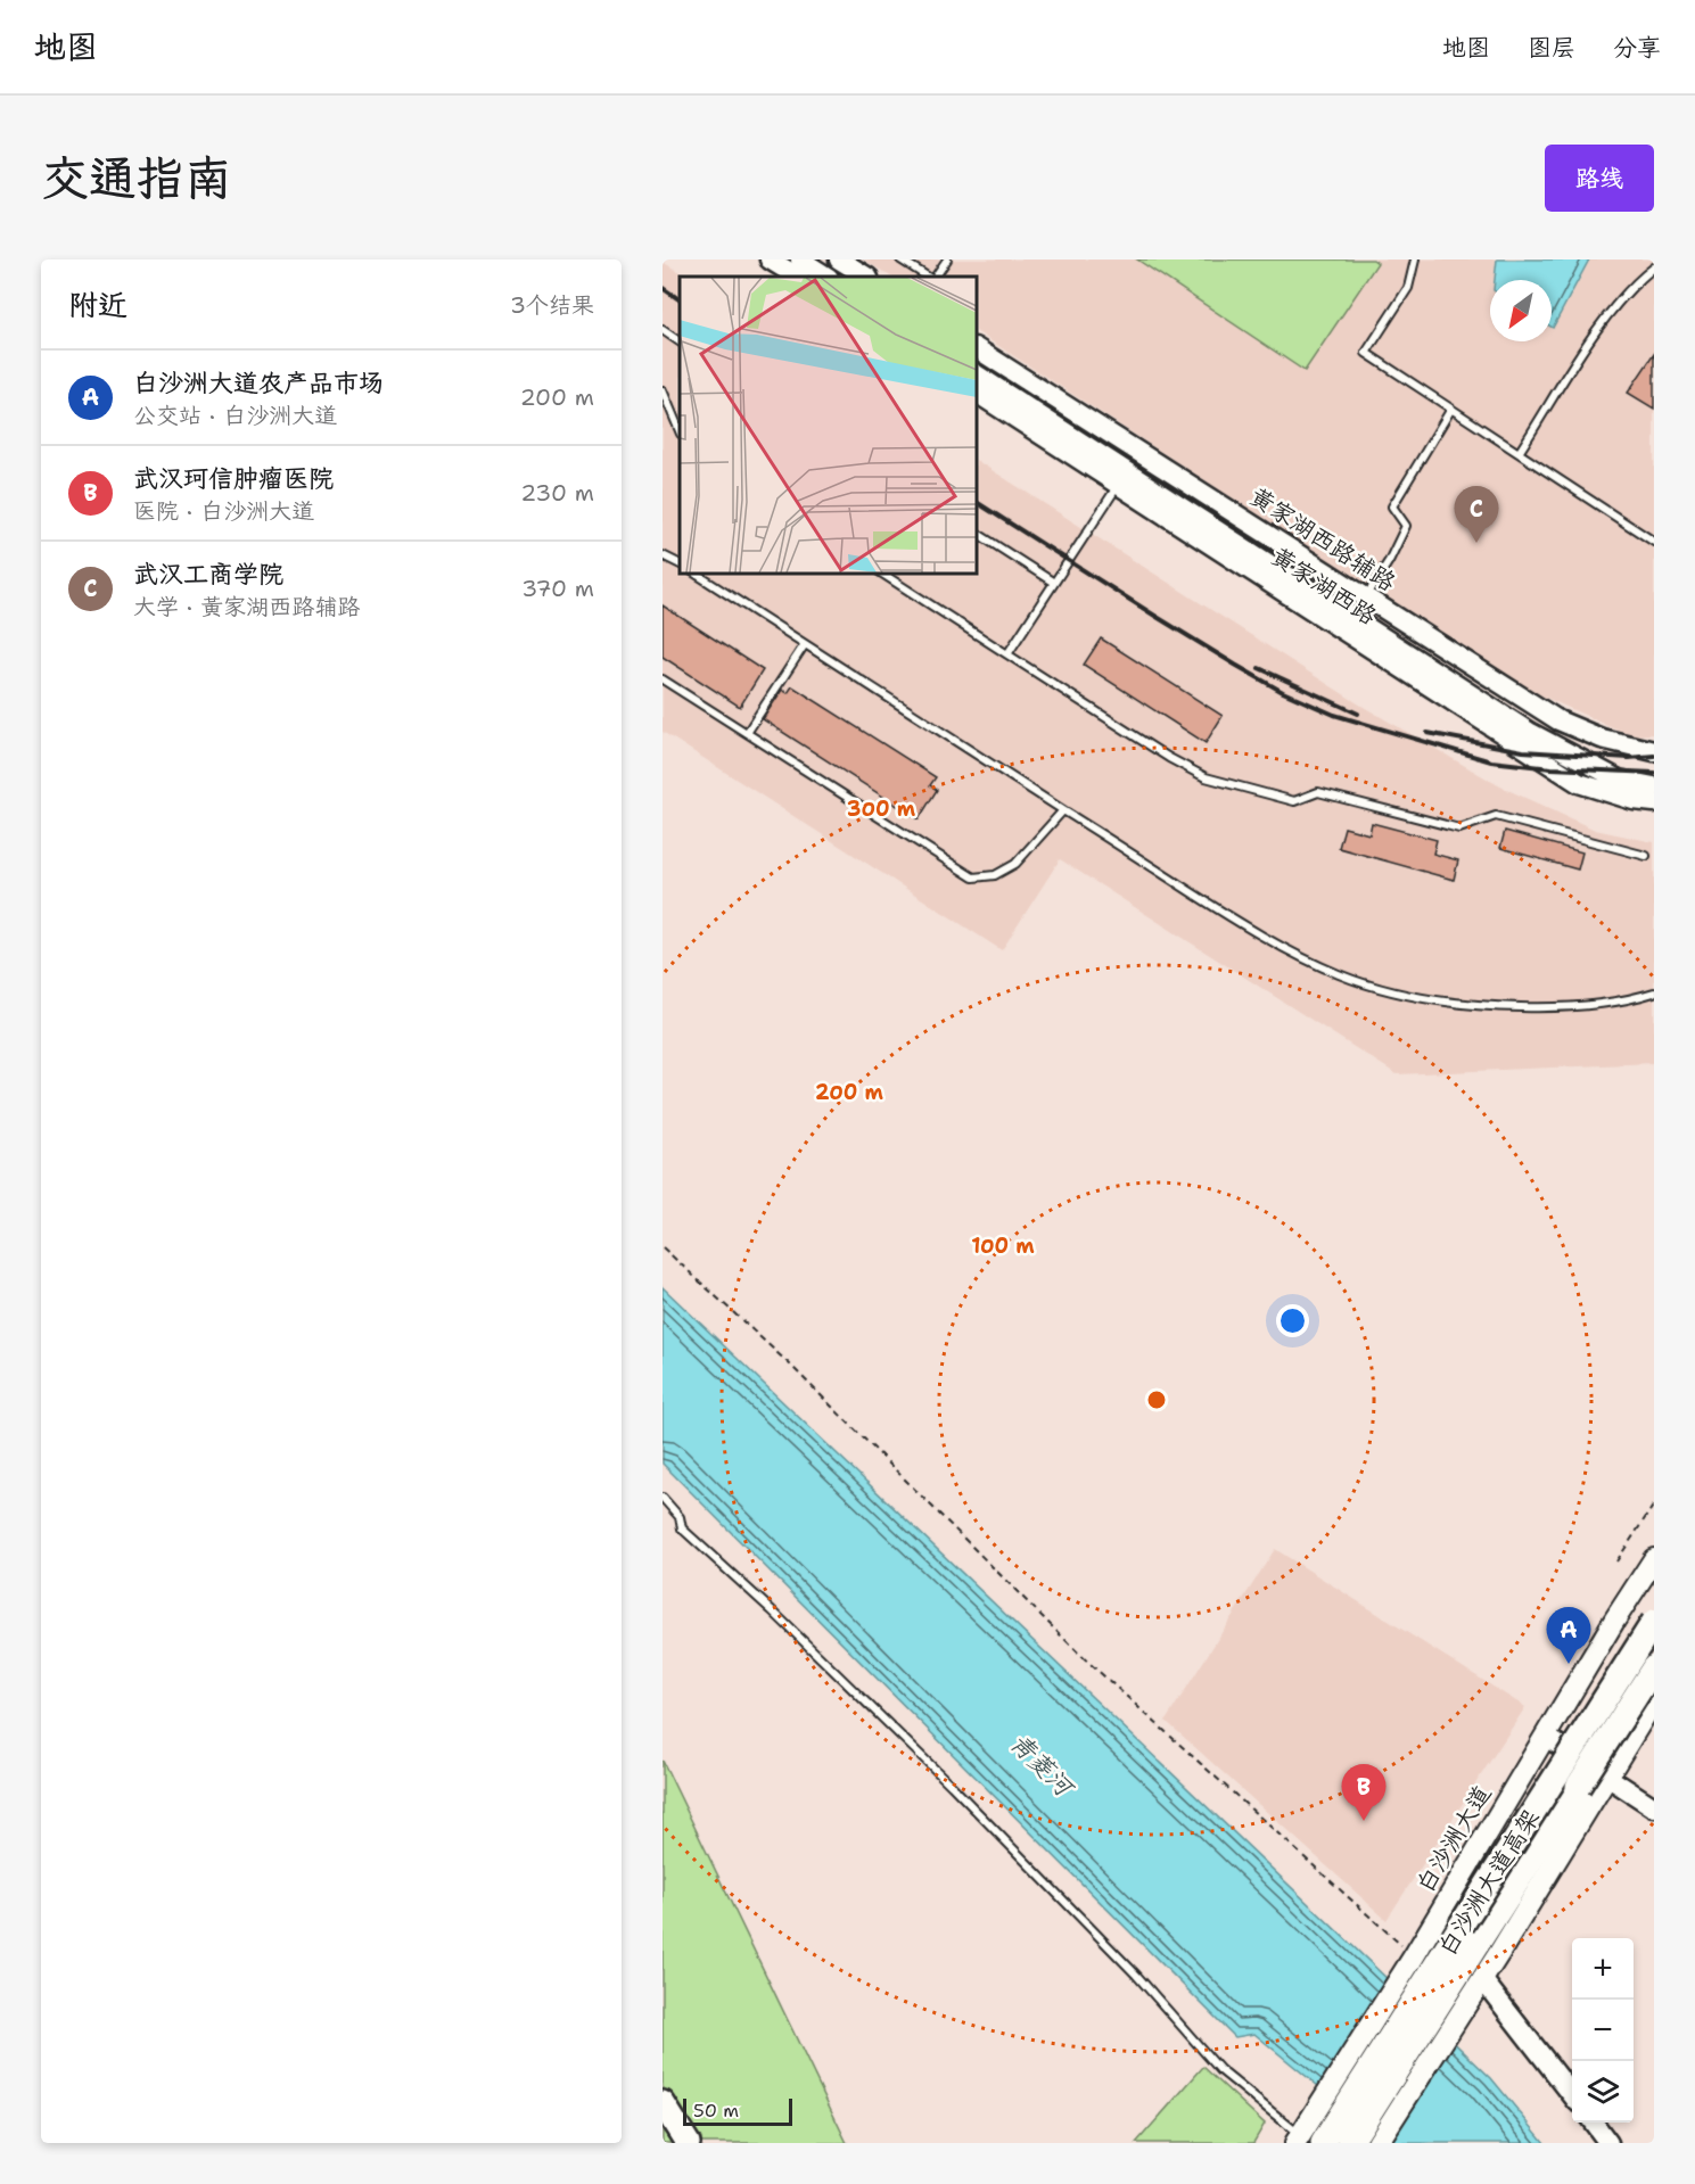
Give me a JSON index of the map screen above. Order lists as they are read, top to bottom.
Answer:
{
  "streets": {
    "highway": ["白沙洲大道高架"],
    "main road": ["黄家湖西路辅路", "黄家湖西路", "白沙洲大道"]
  },
  "water": ["青菱河"],
  "scale_bar": "50 m",
  "north": "bottom left",
  "page": {
    "header": "地图",
    "nav": ["地图", "图层", "分享"],
    "buttons": "路线",
    "title": "交通指南",
    "heading": ["附近", "3个结果"],
    "list": [
      {
        "mark": "A",
        "name": "白沙洲大道农产品市场",
        "note": "公交站 · 白沙洲大道",
        "value": "200 m"
      },
      {
        "mark": "B",
        "name": "武汉珂信肿瘤医院",
        "note": "医院 · 白沙洲大道",
        "value": "230 m"
      },
      {
        "mark": "C",
        "name": "武汉工商学院",
        "note": "大学 · 黄家湖西路辅路",
        "value": "370 m"
      }
    ],
    "pins": ["C", "A", "B"],
    "map_buttons": ["+", "−"],
    "scale": "50 m"
  },
  "rings": ["300 m", "200 m", "100 m"]
}
